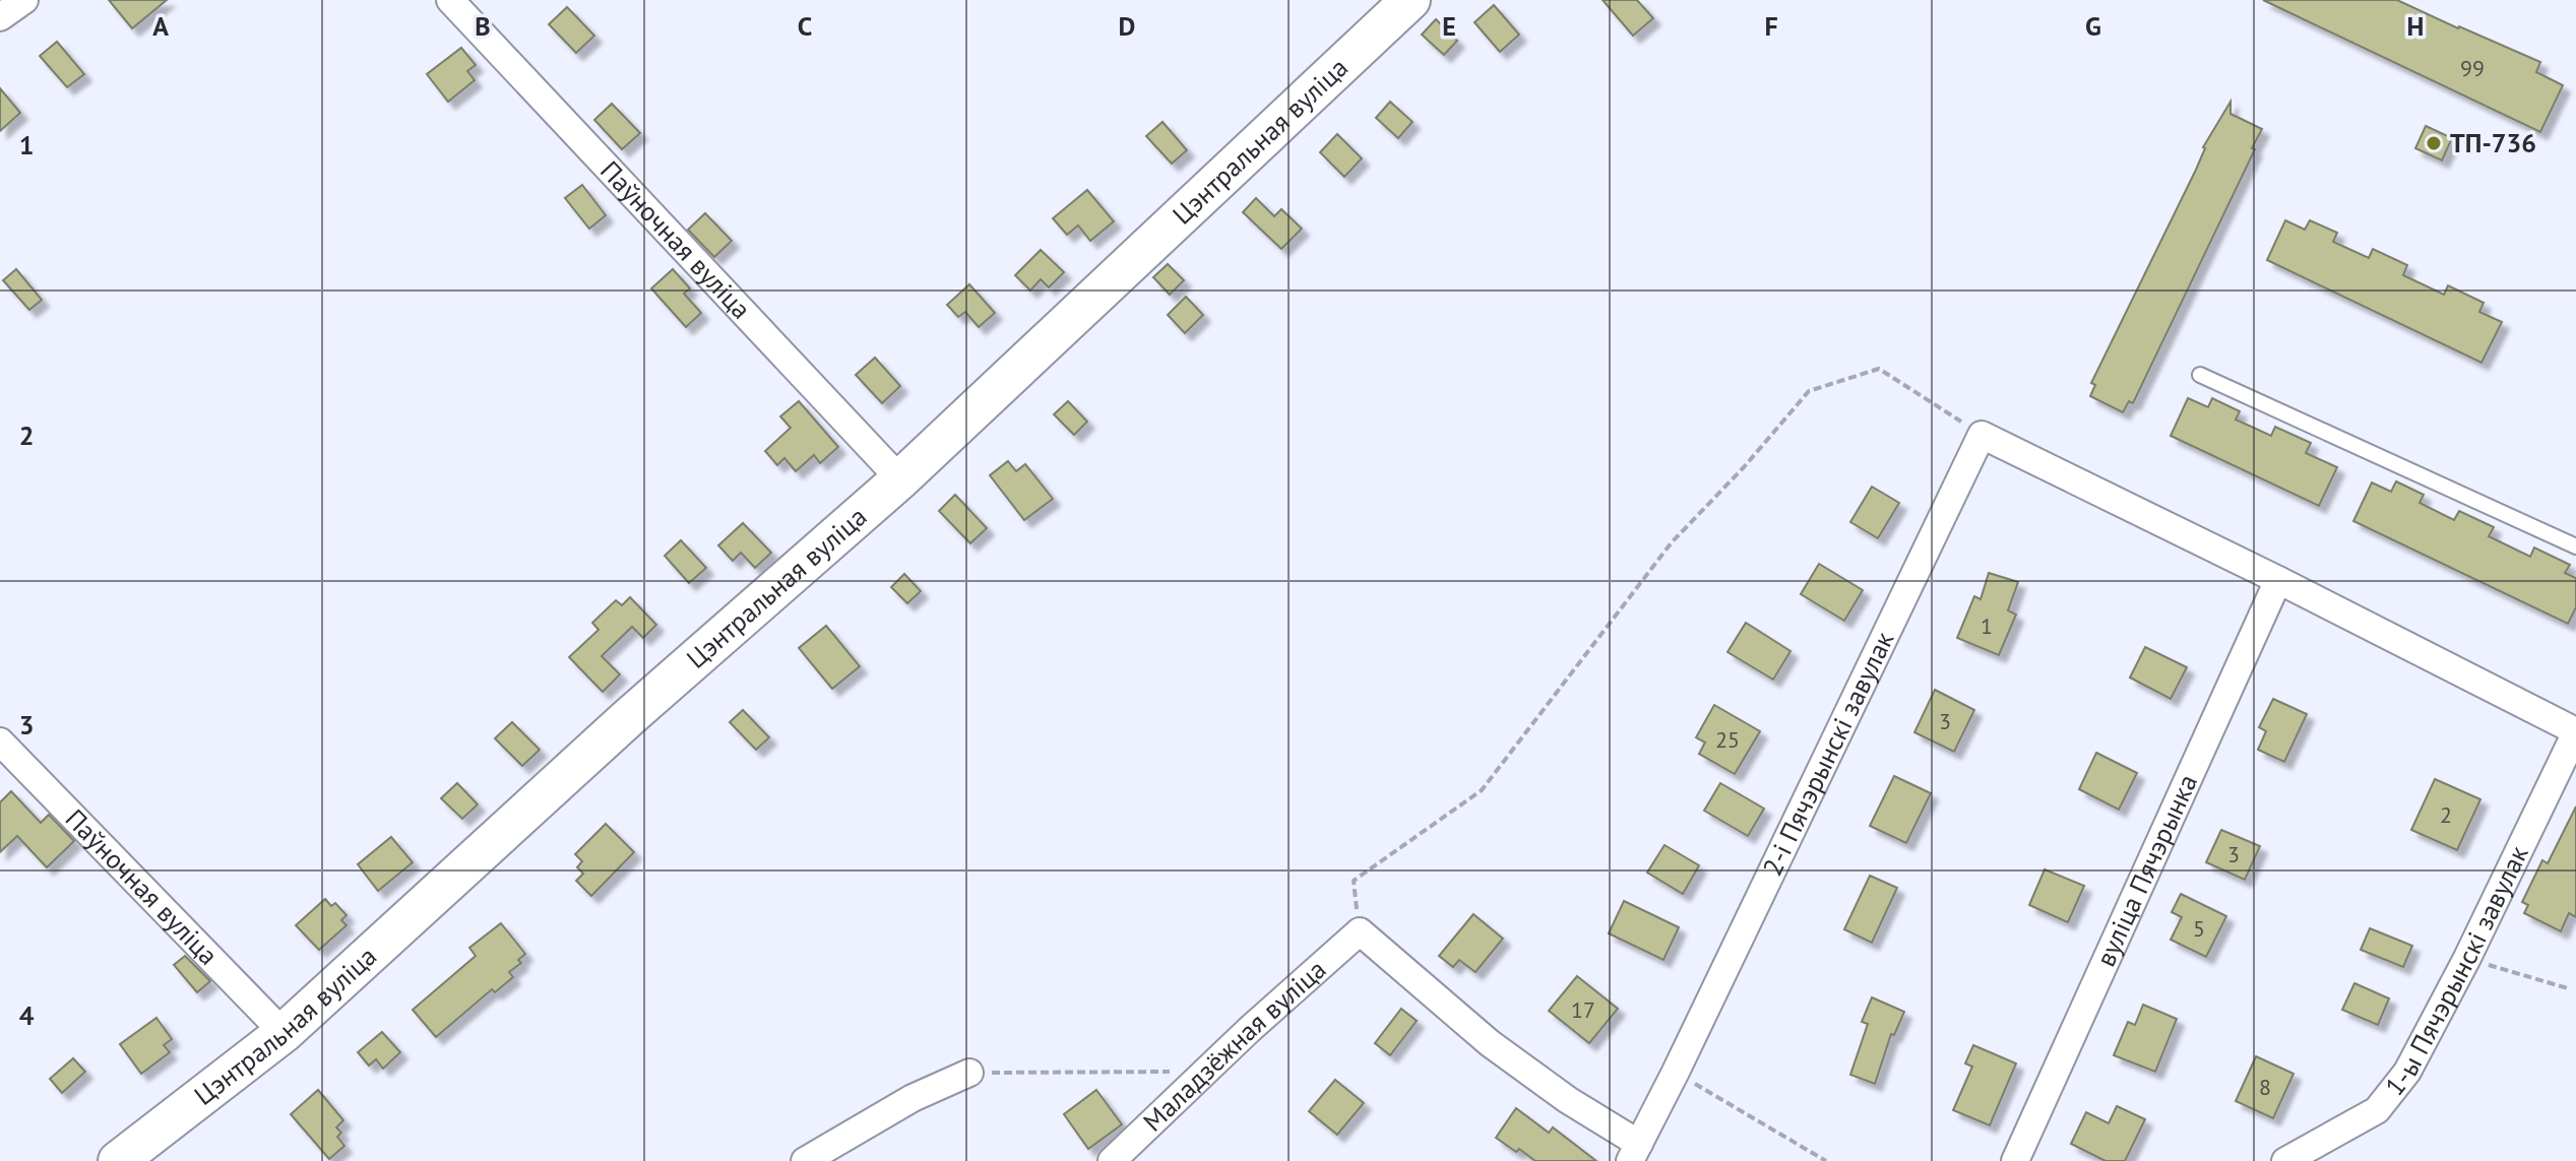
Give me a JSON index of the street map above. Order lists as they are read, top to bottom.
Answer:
{
  "streets": {
    "street": [
      "Цэнтральная вуліца",
      "Паўночная вуліца",
      "2-і Пячэрынскі завулак",
      "вуліца Пячэрынка",
      "1-ы Пячэрынскі завулак",
      "Маладзёжная вуліца"
    ]
  },
  "crossings": [
    ["Цэнтральная вуліца", "Паўночная вуліца"]
  ],
  "places": ["ТП-736"],
  "house_numbers": [
    "99",
    "1",
    "3",
    "25",
    "2",
    "3",
    "5",
    "17",
    "8"
  ],
  "grid": {
    "columns": [
      "A",
      "B",
      "C",
      "D",
      "E",
      "F",
      "G",
      "H"
    ],
    "rows": [
      "1",
      "2",
      "3",
      "4"
    ]
  }
}
